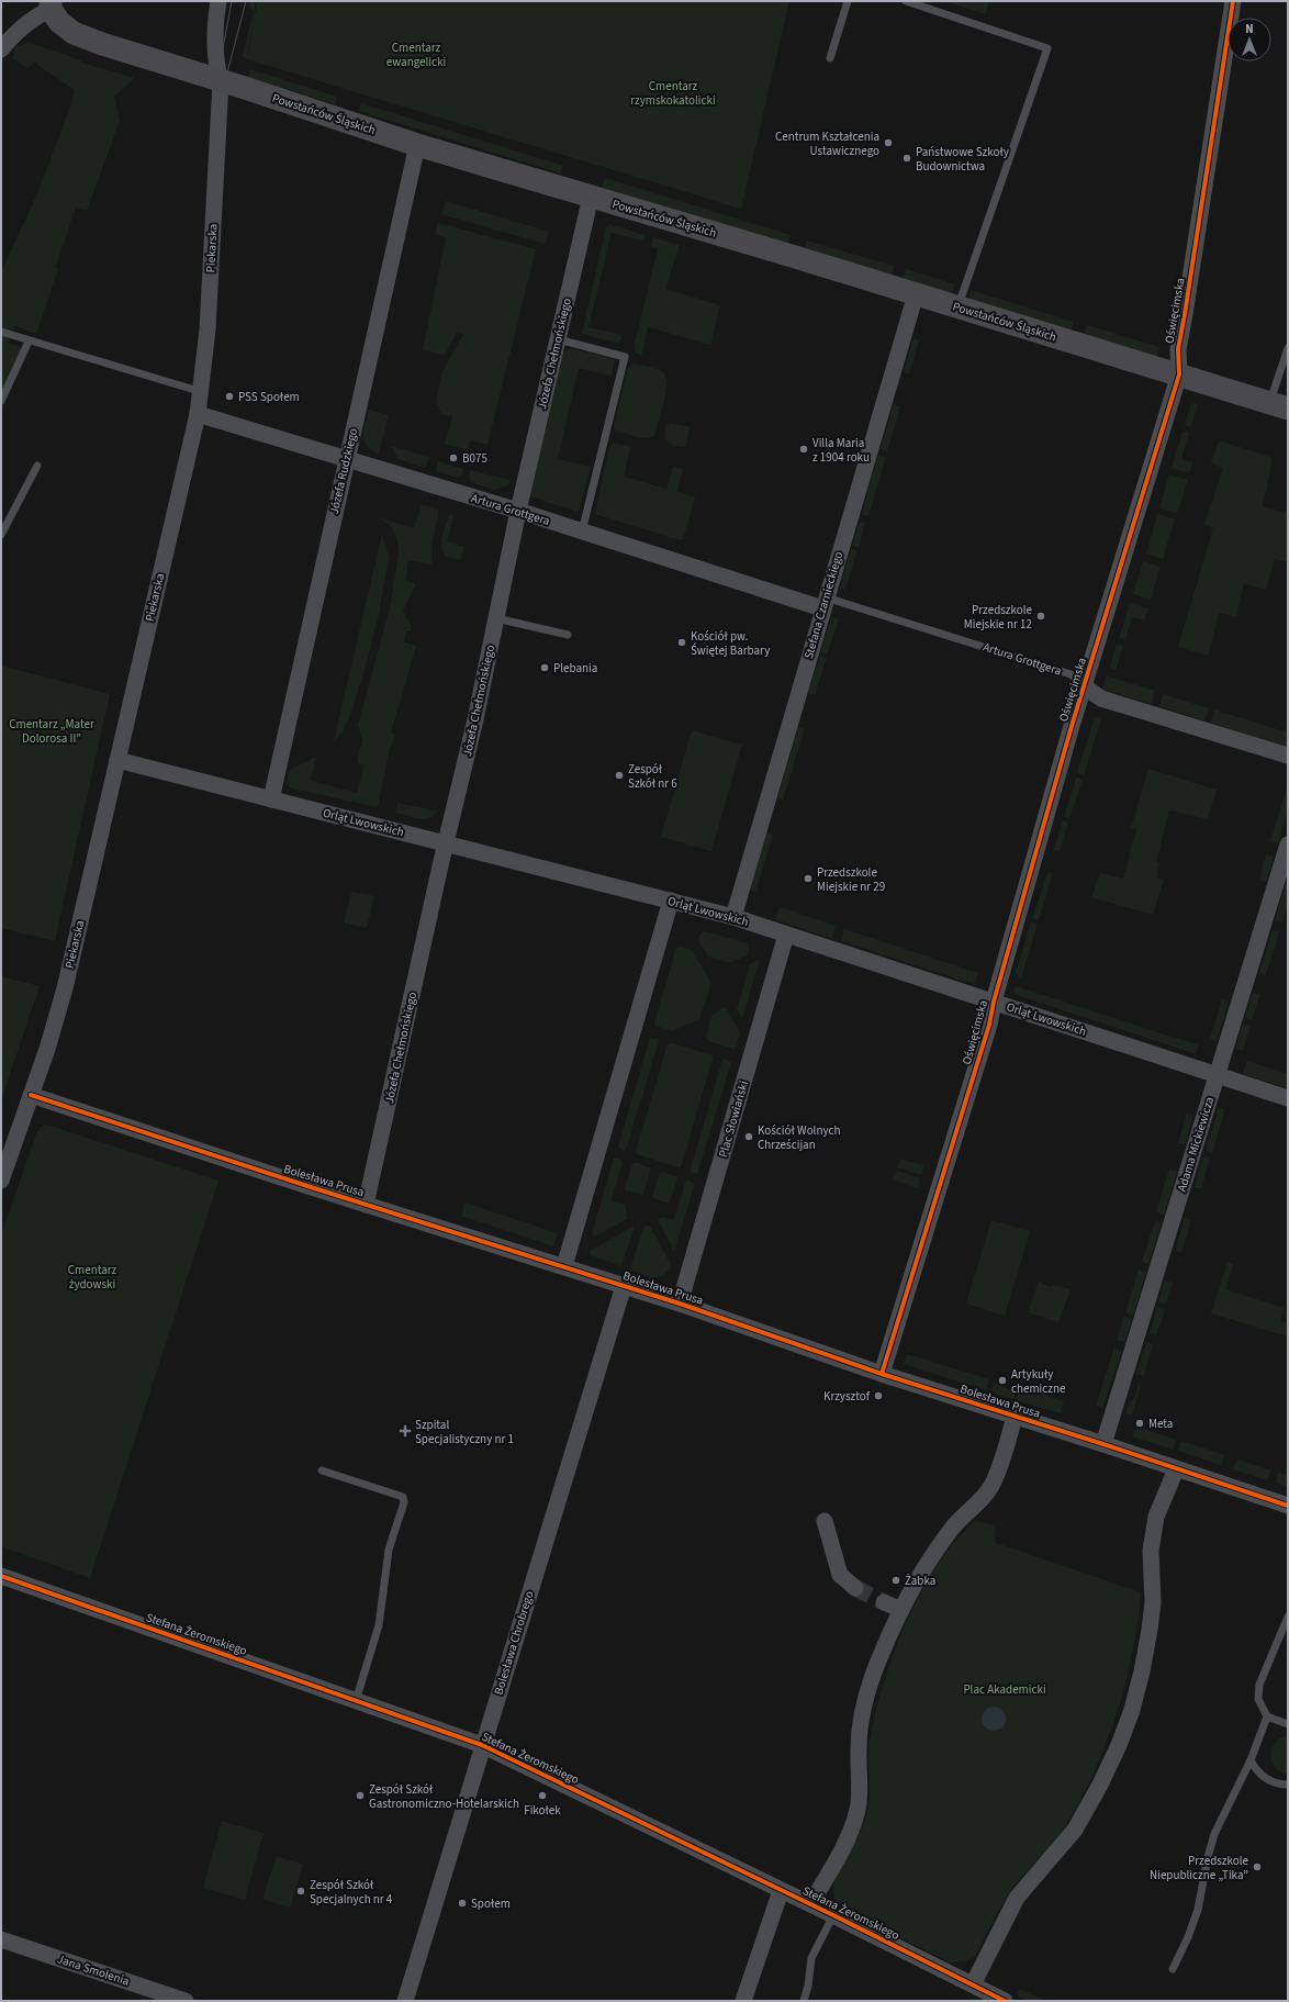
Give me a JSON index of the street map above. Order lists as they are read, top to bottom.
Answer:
{
  "streets": {
    "street": [
      "Powstańców Śląskich",
      "Piekarska",
      "Oświęcimska",
      "Józefa Chełmońskiego",
      "Józefa Rudzkiego",
      "Artura Grottgera",
      "Stefana Czarnieckiego",
      "Orląt Lwowskich",
      "Plac Słowiański",
      "Adama Mickiewicza",
      "Bolesława Prusa",
      "Stefana Żeromskiego",
      "Bolesława Chrobrego",
      "Jana Smolenia"
    ]
  },
  "crossings": [
    ["Powstańców Śląskich", "Piekarska"],
    ["Powstańców Śląskich", "Oświęcimska"],
    ["Powstańców Śląskich", "Józefa Chełmońskiego"],
    ["Powstańców Śląskich", "Józefa Rudzkiego"],
    ["Powstańców Śląskich", "Stefana Czarnieckiego"],
    ["Piekarska", "Artura Grottgera"],
    ["Piekarska", "Orląt Lwowskich"],
    ["Piekarska", "Bolesława Prusa"],
    ["Oświęcimska", "Artura Grottgera"],
    ["Oświęcimska", "Orląt Lwowskich"],
    ["Oświęcimska", "Bolesława Prusa"],
    ["Józefa Chełmońskiego", "Artura Grottgera"],
    ["Józefa Chełmońskiego", "Orląt Lwowskich"],
    ["Józefa Chełmońskiego", "Bolesława Prusa"],
    ["Józefa Rudzkiego", "Artura Grottgera"],
    ["Józefa Rudzkiego", "Orląt Lwowskich"],
    ["Artura Grottgera", "Stefana Czarnieckiego"],
    ["Stefana Czarnieckiego", "Orląt Lwowskich"],
    ["Orląt Lwowskich", "Plac Słowiański"],
    ["Orląt Lwowskich", "Adama Mickiewicza"],
    ["Plac Słowiański", "Bolesława Prusa"],
    ["Adama Mickiewicza", "Bolesława Prusa"],
    ["Bolesława Prusa", "Bolesława Chrobrego"],
    ["Stefana Żeromskiego", "Bolesława Chrobrego"]
  ],
  "parks": [
    "Cmentarz ewangelicki",
    "Cmentarz rzymskokatolicki",
    "Cmentarz „Mater Dolorosa II”",
    "Cmentarz żydowski",
    "Plac Akademicki"
  ],
  "places": {
    "other": [
      "Centrum Kształcenia Ustawicznego",
      "Państwowe Szkoły Budownictwa",
      "PSS Społem",
      "Villa Maria z 1904 roku",
      "B075",
      "Przedszkole Miejskie nr 12",
      "Kościół pw. Świętej Barbary",
      "Plebania",
      "Zespół Szkół nr 6",
      "Przedszkole Miejskie nr 29",
      "Kościół Wolnych Chrześcijan",
      "Artykuły chemiczne",
      "Krzysztof",
      "Meta",
      "Żabka",
      "Zespół Szkół Gastronomiczno-Hotelarskich",
      "Fikołek",
      "Przedszkole Niepubliczne „Tika”",
      "Zespół Szkół Specjalnych nr 4",
      "Społem"
    ],
    "health": ["Szpital Specjalistyczny nr 1"]
  },
  "north": "top"
}
